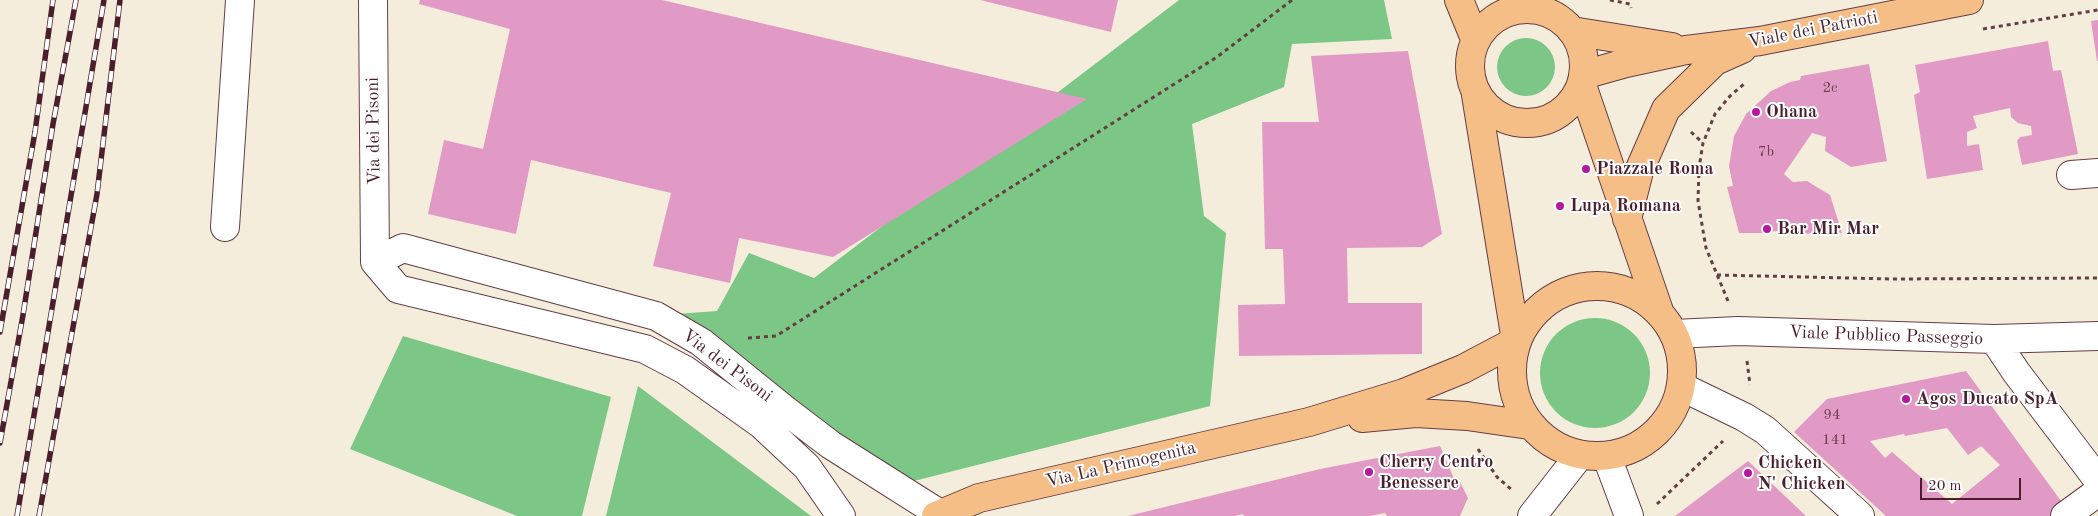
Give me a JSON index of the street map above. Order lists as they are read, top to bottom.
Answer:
{
  "streets": {
    "main road": ["Viale dei Patrioti", "Via La Primogenita"],
    "street": ["Via dei Pisoni", "Viale Pubblico Passeggio"]
  },
  "crossings": [
    ["Via dei Pisoni", "Via La Primogenita"],
    ["Viale Pubblico Passeggio", "Via La Primogenita"]
  ],
  "places": [
    "Ohana",
    "Piazzale Roma",
    "Lupa Romana",
    "Bar Mir Mar",
    "Agos Ducato SpA",
    "Cherry Centro Benessere",
    "Chicken N' Chicken"
  ],
  "house_numbers": [
    "2c",
    "7b",
    "94",
    "141"
  ],
  "scale_bar": "20 m"
}
